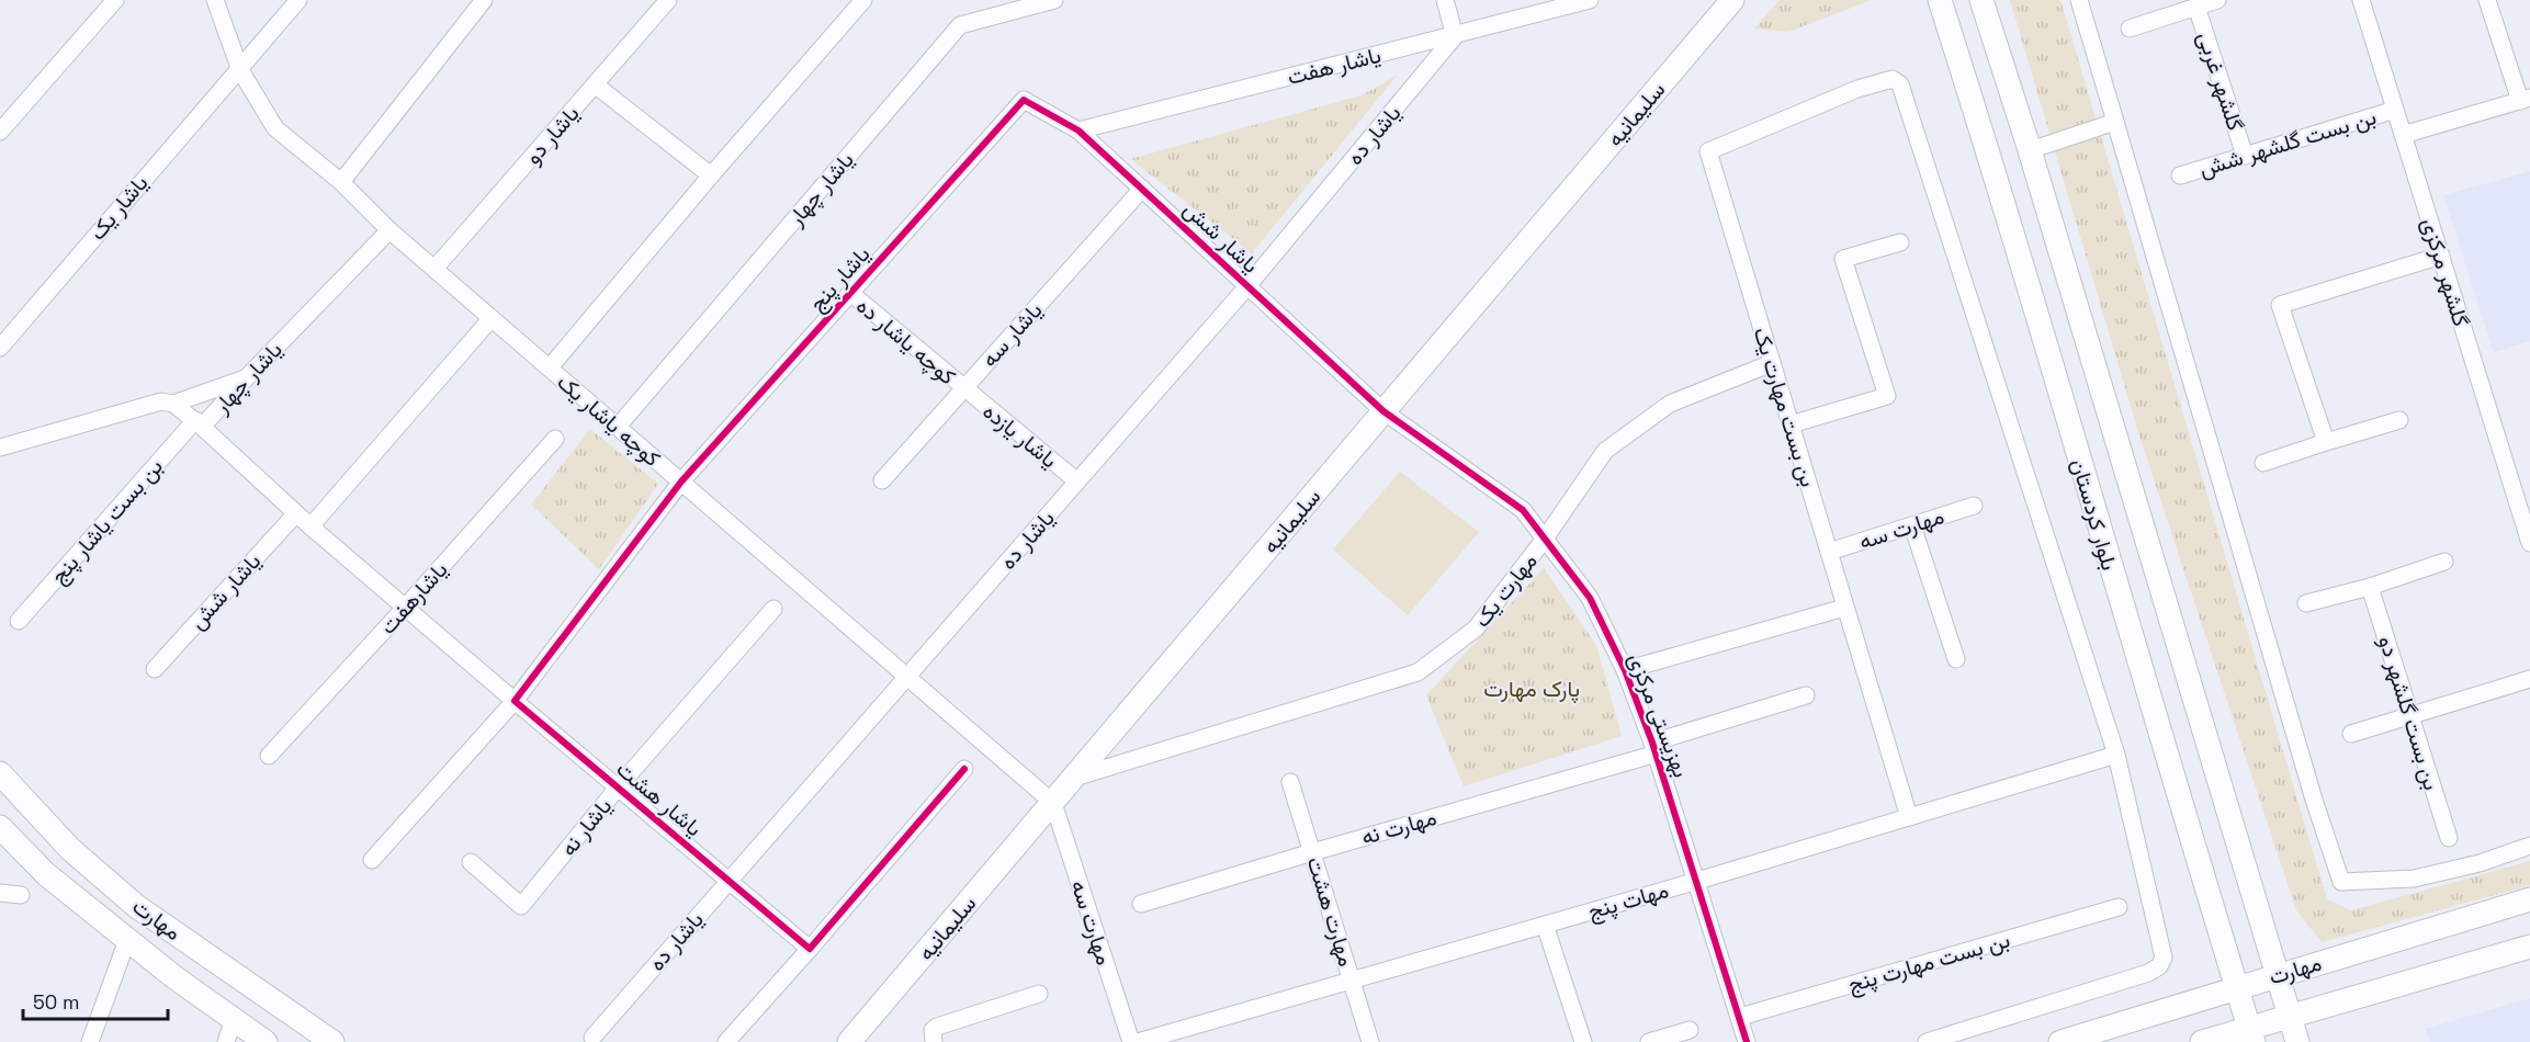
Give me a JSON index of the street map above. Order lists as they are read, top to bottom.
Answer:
{
  "streets": {
    "main road": ["سلیمانیه", "بلوار کردستان", "مهارت"],
    "street": [
      "یاشار هفت",
      "گلشهر غربی",
      "یاشار دو",
      "یاشار ده",
      "بن بست گلشهر شش",
      "یاشار چهار",
      "یاشار یک",
      "یاشار شش",
      "گلشهر مرکزی",
      "یاشار پنج",
      "یاشار سه",
      "کوچه یاشار ده",
      "بن بست مهارت یک",
      "کوچه یاشار یک",
      "یاشار یازده",
      "بن بست یاشار پنج",
      "مهارت سه",
      "مهارت یک",
      "یاشارهفت",
      "بن بست گلشهر دو",
      "بهزیستی مرکزی",
      "یاشار هشت",
      "یاشار نه",
      "مهارت نه",
      "مهات پنج",
      "مهارت هشت",
      "بن بست مهارت پنج"
    ]
  },
  "crossings": [
    ["یاشار هفت", "یاشار ده"],
    ["یاشار هفت", "یاشار شش"],
    ["گلشهر غربی", "بن بست گلشهر شش"],
    ["سلیمانیه", "یاشار شش"],
    ["سلیمانیه", "کوچه یاشار یک"],
    ["سلیمانیه", "مهارت سه"],
    ["سلیمانیه", "مهارت یک"],
    ["سلیمانیه", "بهزیستی مرکزی"],
    ["یاشار دو", "کوچه یاشار یک"],
    ["یاشار ده", "یاشار شش"],
    ["یاشار ده", "کوچه یاشار یک"],
    ["یاشار ده", "یاشار یازده"],
    ["یاشار ده", "یاشار هشت"],
    ["بن بست گلشهر شش", "گلشهر مرکزی"],
    ["یاشار چهار", "کوچه یاشار یک"],
    ["یاشار چهار", "بن بست یاشار پنج"],
    ["یاشار یک", "کوچه یاشار یک"],
    ["یاشار شش", "یاشار پنج"],
    ["یاشار شش", "یاشار سه"],
    ["یاشار شش", "بهزیستی مرکزی"],
    ["یاشار پنج", "کوچه یاشار ده"],
    ["یاشار پنج", "کوچه یاشار یک"],
    ["یاشار سه", "کوچه یاشار ده"],
    ["یاشار سه", "یاشار یازده"],
    ["کوچه یاشار ده", "یاشار یازده"],
    ["بن بست مهارت یک", "مهارت سه"],
    ["بن بست مهارت یک", "مهارت یک"],
    ["بن بست مهارت یک", "مهات پنج"],
    ["کوچه یاشار یک", "مهارت سه"],
    ["بلوار کردستان", "مهارت"],
    ["مهارت یک", "بهزیستی مرکزی"],
    ["بهزیستی مرکزی", "مهارت نه"],
    ["بهزیستی مرکزی", "مهات پنج"],
    ["بهزیستی مرکزی", "بن بست مهارت پنج"],
    ["یاشار هشت", "یاشار نه"],
    ["مهارت نه", "مهارت هشت"],
    ["مهات پنج", "مهارت هشت"]
  ],
  "parks": ["پارک مهارت"],
  "scale_bar": "50 m"
}
